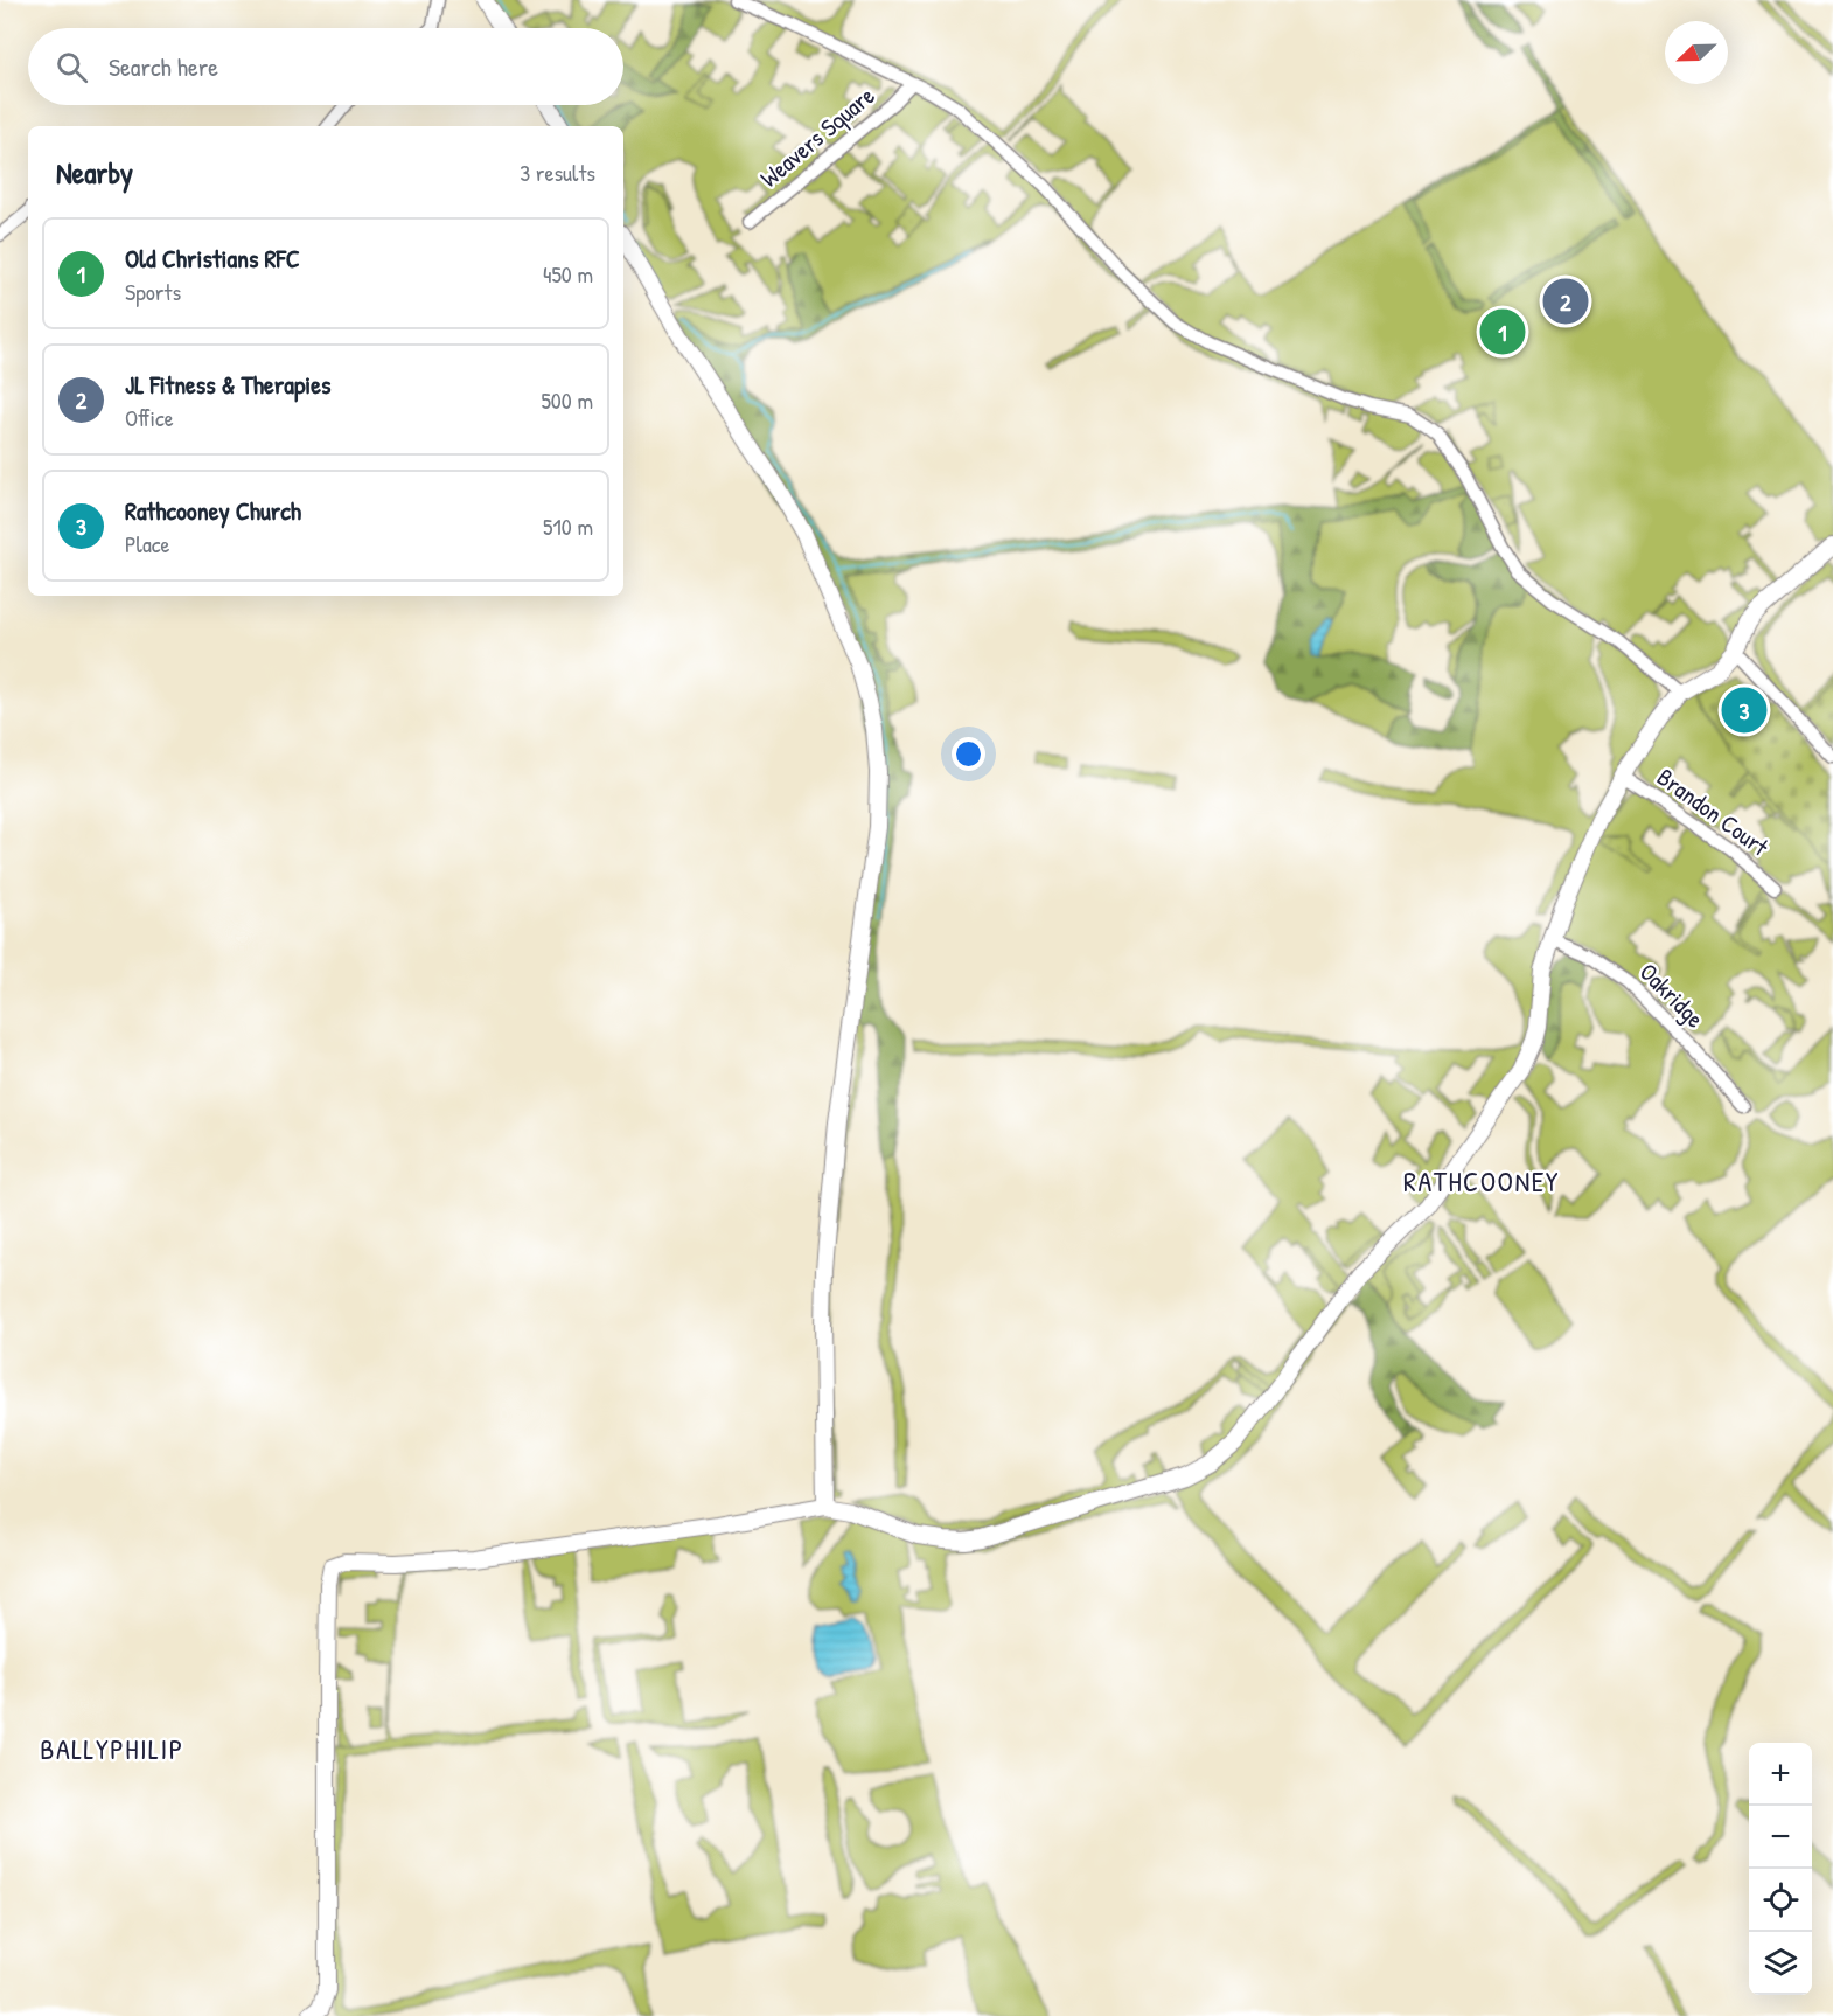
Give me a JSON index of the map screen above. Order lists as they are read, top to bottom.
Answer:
{
  "streets": {
    "street": ["Weavers Square", "Brandon Court", "Oakridge"]
  },
  "districts": ["RATHCOONEY", "BALLYPHILIP"],
  "north": "bottom left",
  "page": {
    "search": "Search here",
    "heading": ["Nearby", "3 results"],
    "list": [
      {
        "mark": "1",
        "name": "Old Christians RFC",
        "note": "Sports",
        "value": "450 m"
      },
      {
        "mark": "2",
        "name": "JL Fitness & Therapies",
        "note": "Office",
        "value": "500 m"
      },
      {
        "mark": "3",
        "name": "Rathcooney Church",
        "note": "Place",
        "value": "510 m"
      }
    ],
    "pins": ["2", "1", "3"],
    "map_buttons": ["+", "−"]
  }
}
